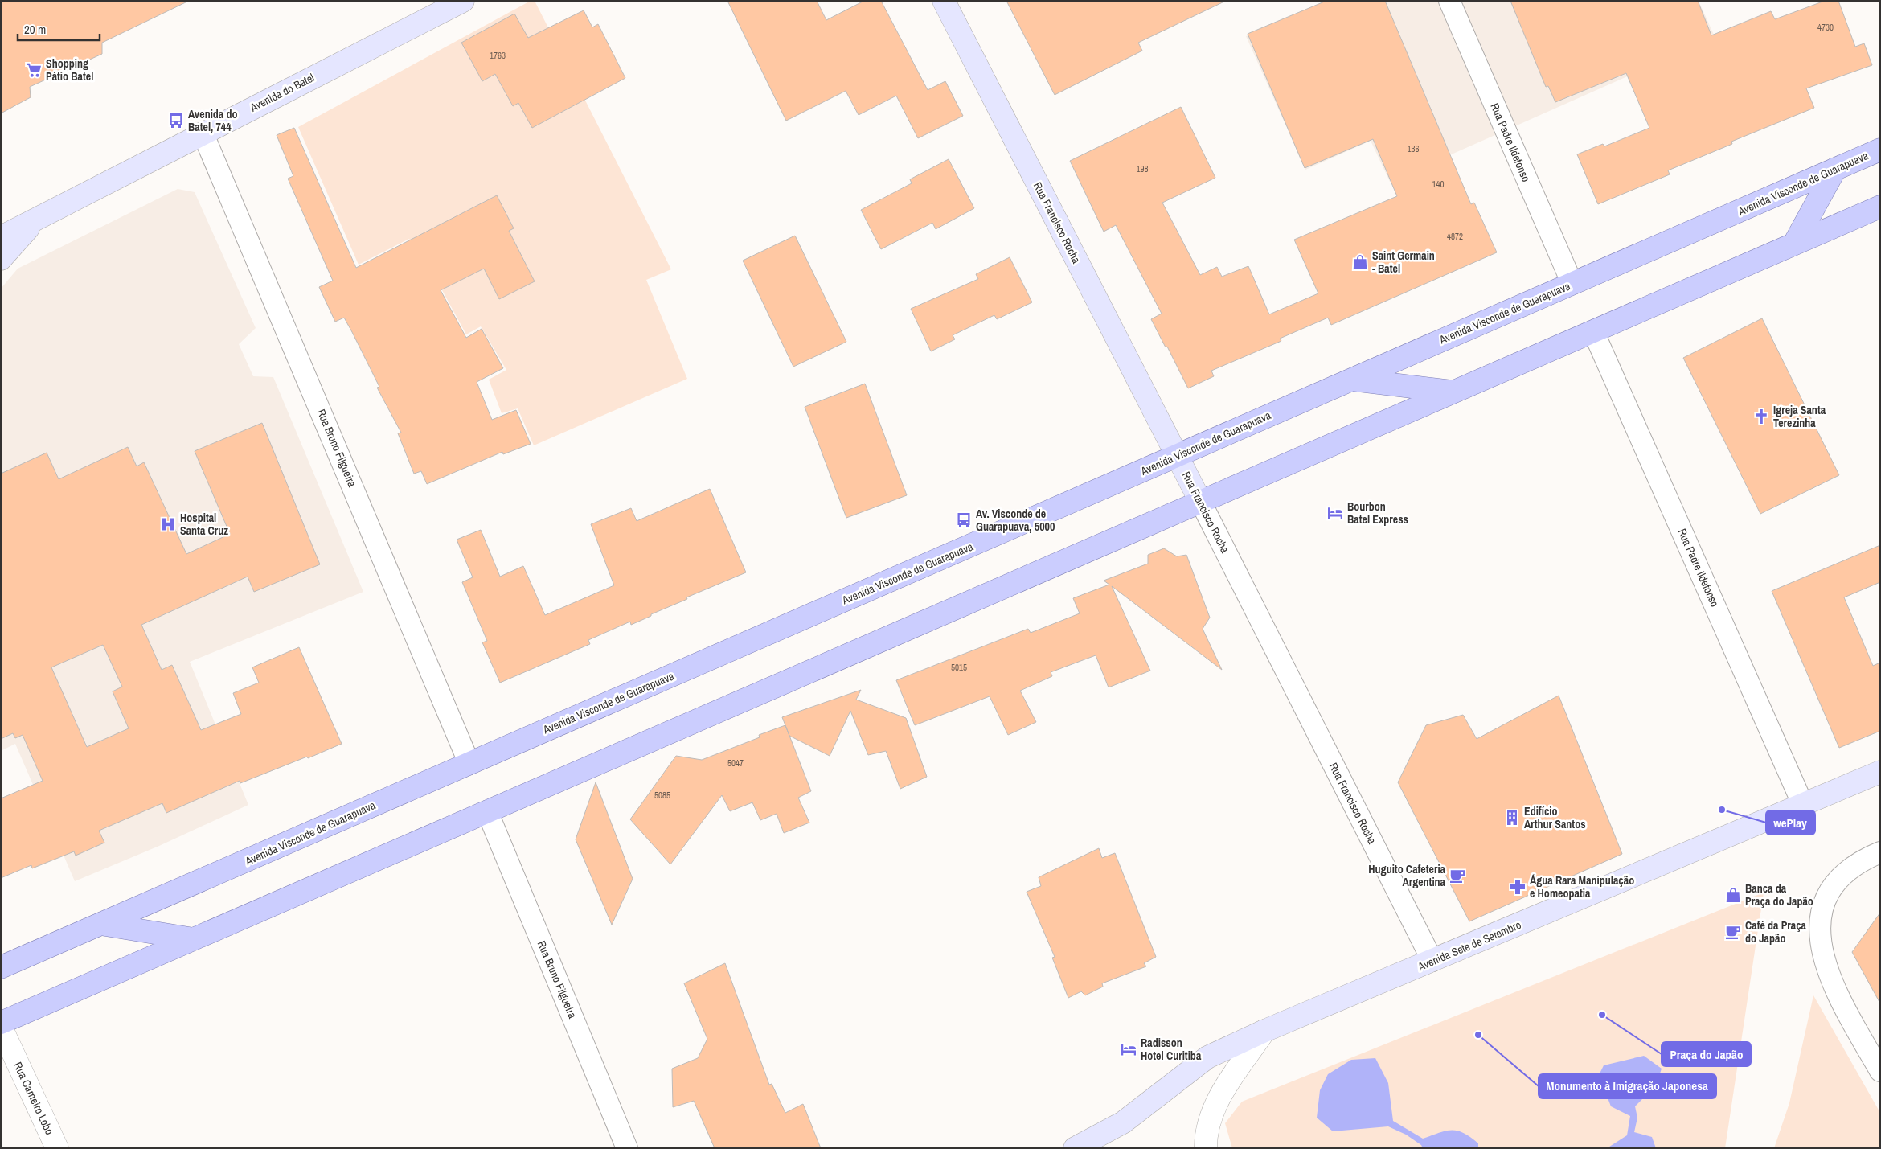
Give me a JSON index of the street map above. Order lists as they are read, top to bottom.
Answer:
{
  "streets": {
    "main road": [
      "Avenida do Batel",
      "Avenida Visconde de Guarapuava",
      "Rua Francisco Rocha",
      "Avenida Sete de Setembro"
    ],
    "street": ["Rua Padre Ildefonso", "Rua Bruno Filgueira", "Rua Carneiro Lobo"]
  },
  "crossings": [
    ["Avenida do Batel", "Rua Bruno Filgueira"],
    ["Rua Padre Ildefonso", "Avenida Visconde de Guarapuava"],
    ["Rua Padre Ildefonso", "Avenida Sete de Setembro"],
    ["Avenida Visconde de Guarapuava", "Rua Francisco Rocha"],
    ["Avenida Visconde de Guarapuava", "Rua Bruno Filgueira"],
    ["Rua Francisco Rocha", "Avenida Sete de Setembro"]
  ],
  "places": {
    "supermarket": ["Shopping Pátio Batel"],
    "bus stop": ["Avenida do Batel, 744", "Av. Visconde de Guarapuava, 5000"],
    "shop": ["Saint Germain - Batel", "Banca da Praça do Japão"],
    "church": ["Igreja Santa Terezinha"],
    "hotel": ["Bourbon Batel Express", "Radisson Hotel Curitiba"],
    "hospital": ["Hospital Santa Cruz"],
    "other": ["wePlay", "Praça do Japão", "Monumento à Imigração Japonesa"],
    "building": ["Edifício Arthur Santos"],
    "cafe": ["Huguito Cafeteria Argentina", "Café da Praça do Japão"],
    "pharmacy": ["Água Rara Manipulação e Homeopatia"]
  },
  "house_numbers": [
    "4730",
    "1763",
    "136",
    "198",
    "140",
    "4872",
    "5015",
    "5047",
    "5085"
  ],
  "scale_bar": "20 m"
}
